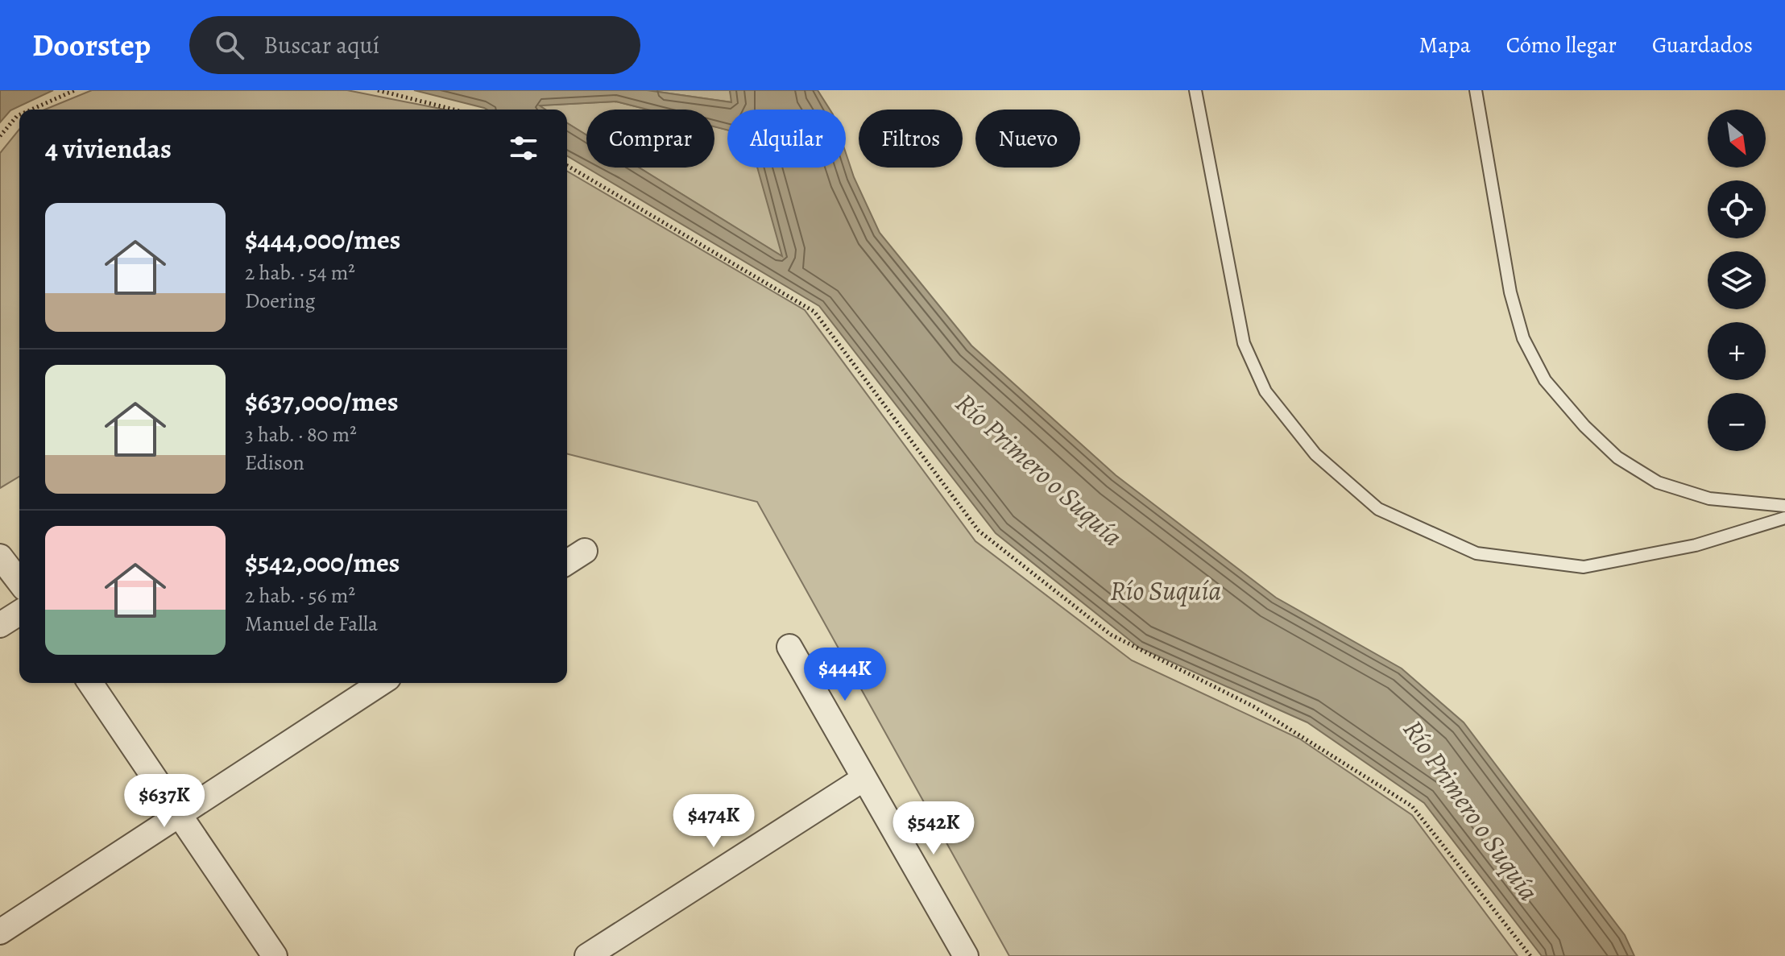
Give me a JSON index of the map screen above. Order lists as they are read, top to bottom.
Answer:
{
  "water": ["Río Primero o Suquía", "Río Suquía"],
  "north": "bottom right",
  "page": {
    "header": "Doorstep",
    "search": "Buscar aquí",
    "nav": ["Mapa", "Cómo llegar", "Guardados"],
    "map_buttons": ["+", "−"],
    "chip": [
      "Comprar",
      "Alquilar",
      "Filtros",
      "Nuevo"
    ],
    "heading": "4 viviendas",
    "list": [
      {
        "name": "$444,000/mes",
        "note": "2 hab. · 54 m² · Doering"
      },
      {
        "name": "$637,000/mes",
        "note": "3 hab. · 80 m² · Edison"
      },
      {
        "name": "$542,000/mes",
        "note": "2 hab. · 56 m² · Manuel de Falla"
      }
    ],
    "price": [
      "$444K",
      "$637K",
      "$474K",
      "$542K"
    ]
  }
}
